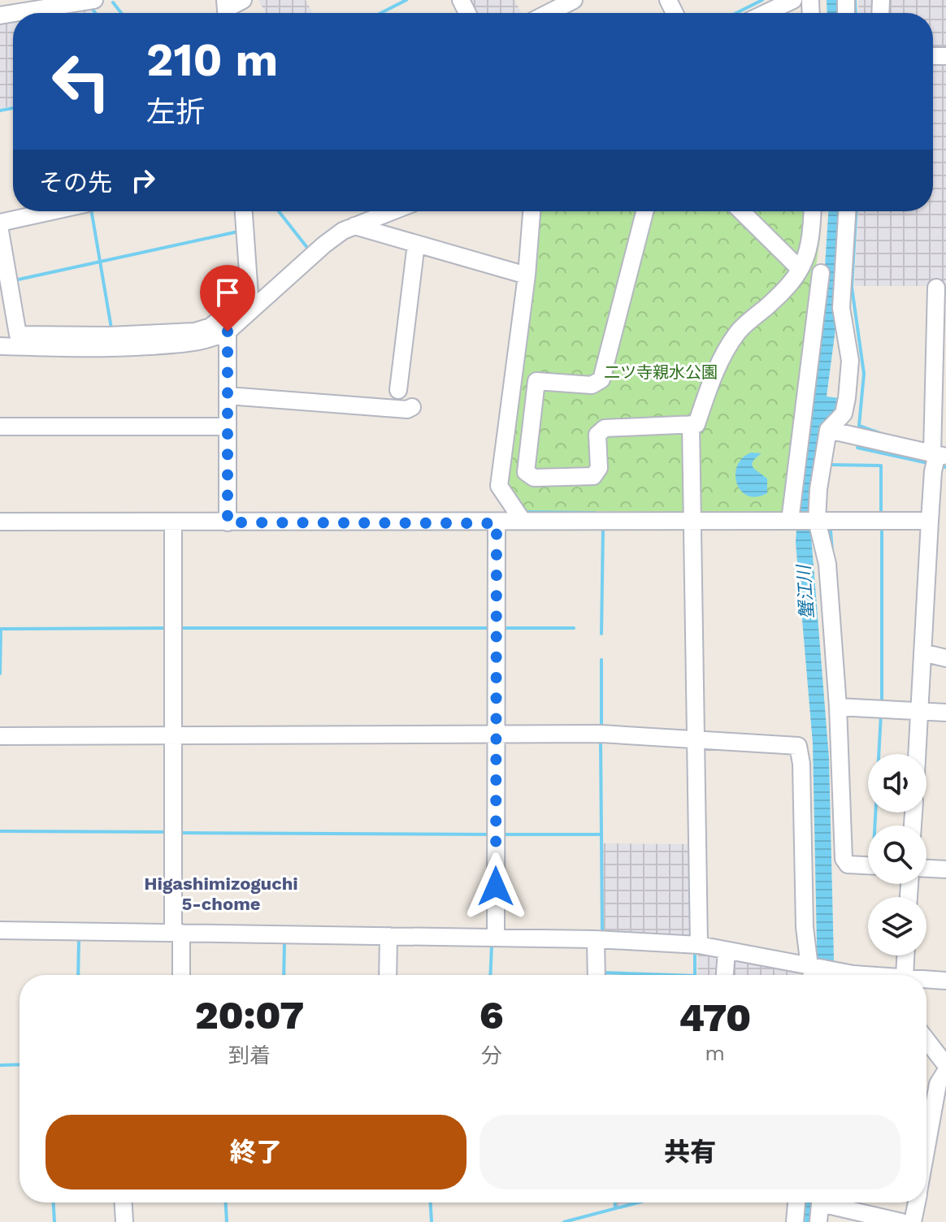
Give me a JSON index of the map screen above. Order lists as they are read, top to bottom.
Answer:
{
  "districts": ["Higashimizoguchi 5-chome"],
  "water": ["蟹江川"],
  "parks": ["二ツ寺親水公園"],
  "page": {
    "turn": ["210 m", "左折"],
    "then": "その先",
    "eta": [
      "20:07",
      "到着",
      "6",
      "分",
      "470",
      "m"
    ],
    "buttons": ["終了", "共有"]
  }
}
